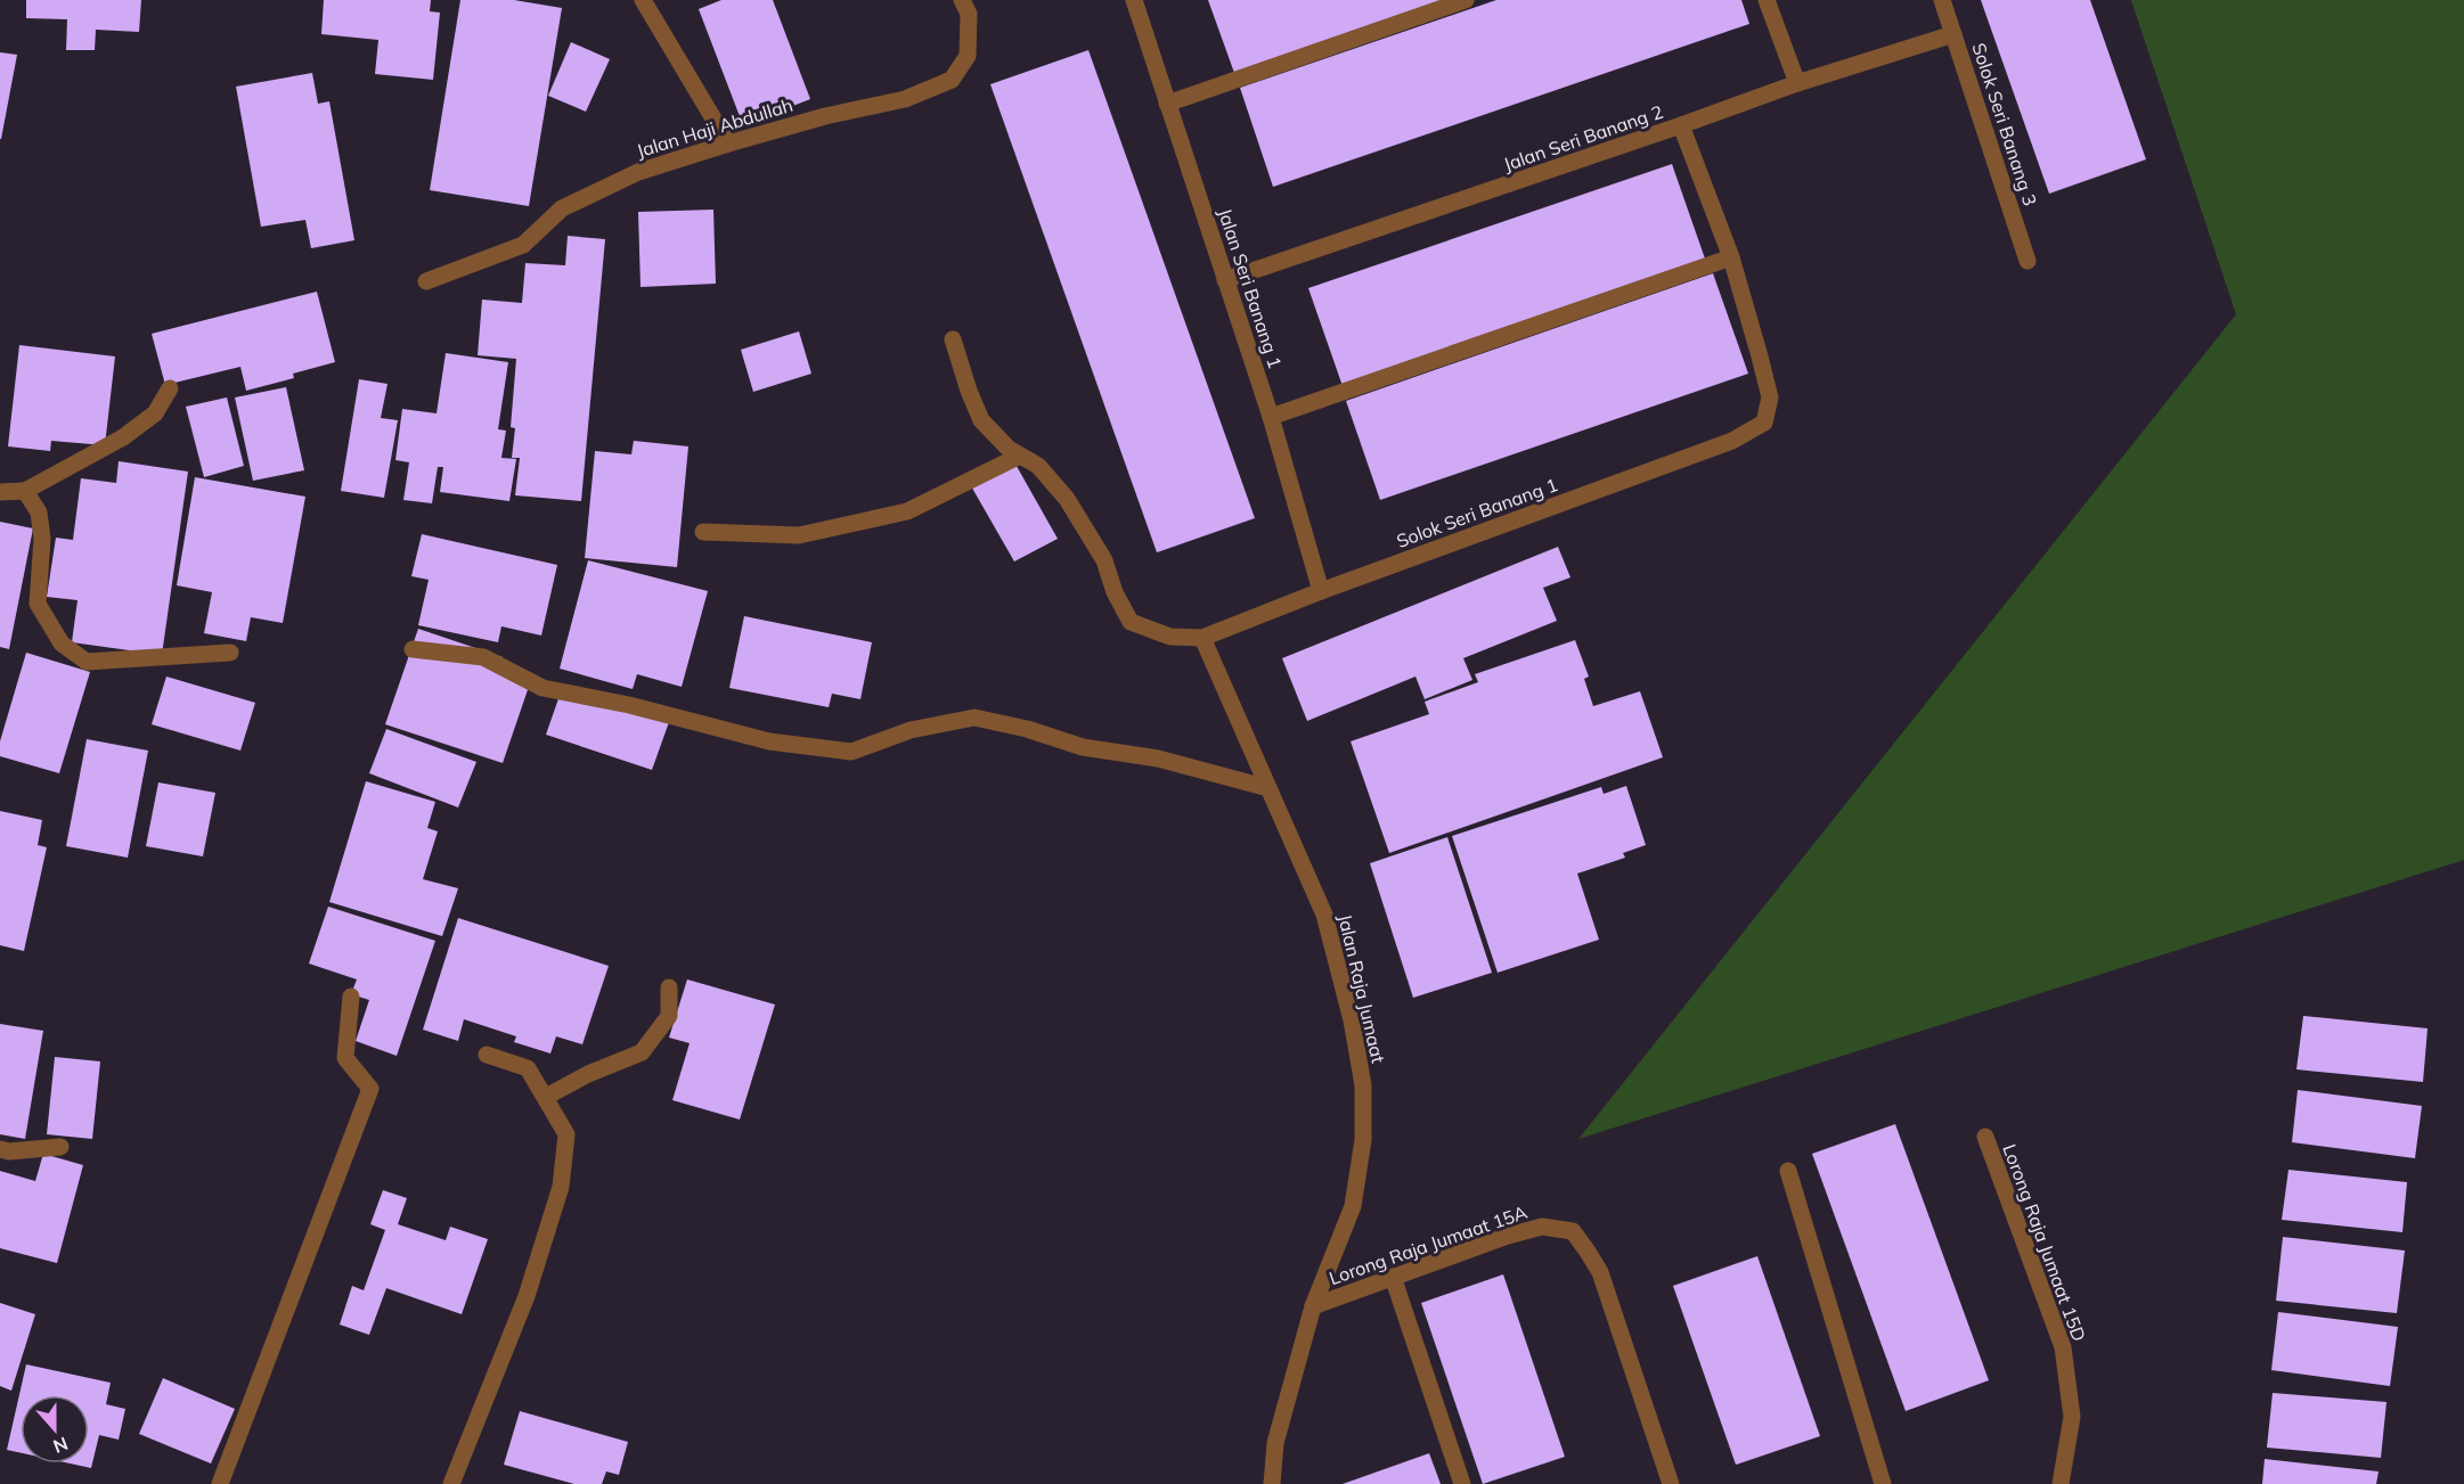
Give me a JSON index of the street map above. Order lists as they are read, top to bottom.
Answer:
{
  "streets": {
    "street": [
      "Solok Seri Banang 3",
      "Jalan Haji Abdullah",
      "Jalan Seri Banang 2",
      "Jalan Seri Banang 1",
      "Solok Seri Banang 1",
      "Jalan Raja Jumaat",
      "Lorong Raja Jumaat 15D",
      "Lorong Raja Jumaat 15A"
    ]
  },
  "crossings": [
    ["Solok Seri Banang 3", "Jalan Seri Banang 2"],
    ["Jalan Seri Banang 2", "Jalan Seri Banang 1"],
    ["Jalan Seri Banang 1", "Solok Seri Banang 1"],
    ["Solok Seri Banang 1", "Jalan Raja Jumaat"],
    ["Jalan Raja Jumaat", "Lorong Raja Jumaat 15A"]
  ],
  "north": "bottom"
}
